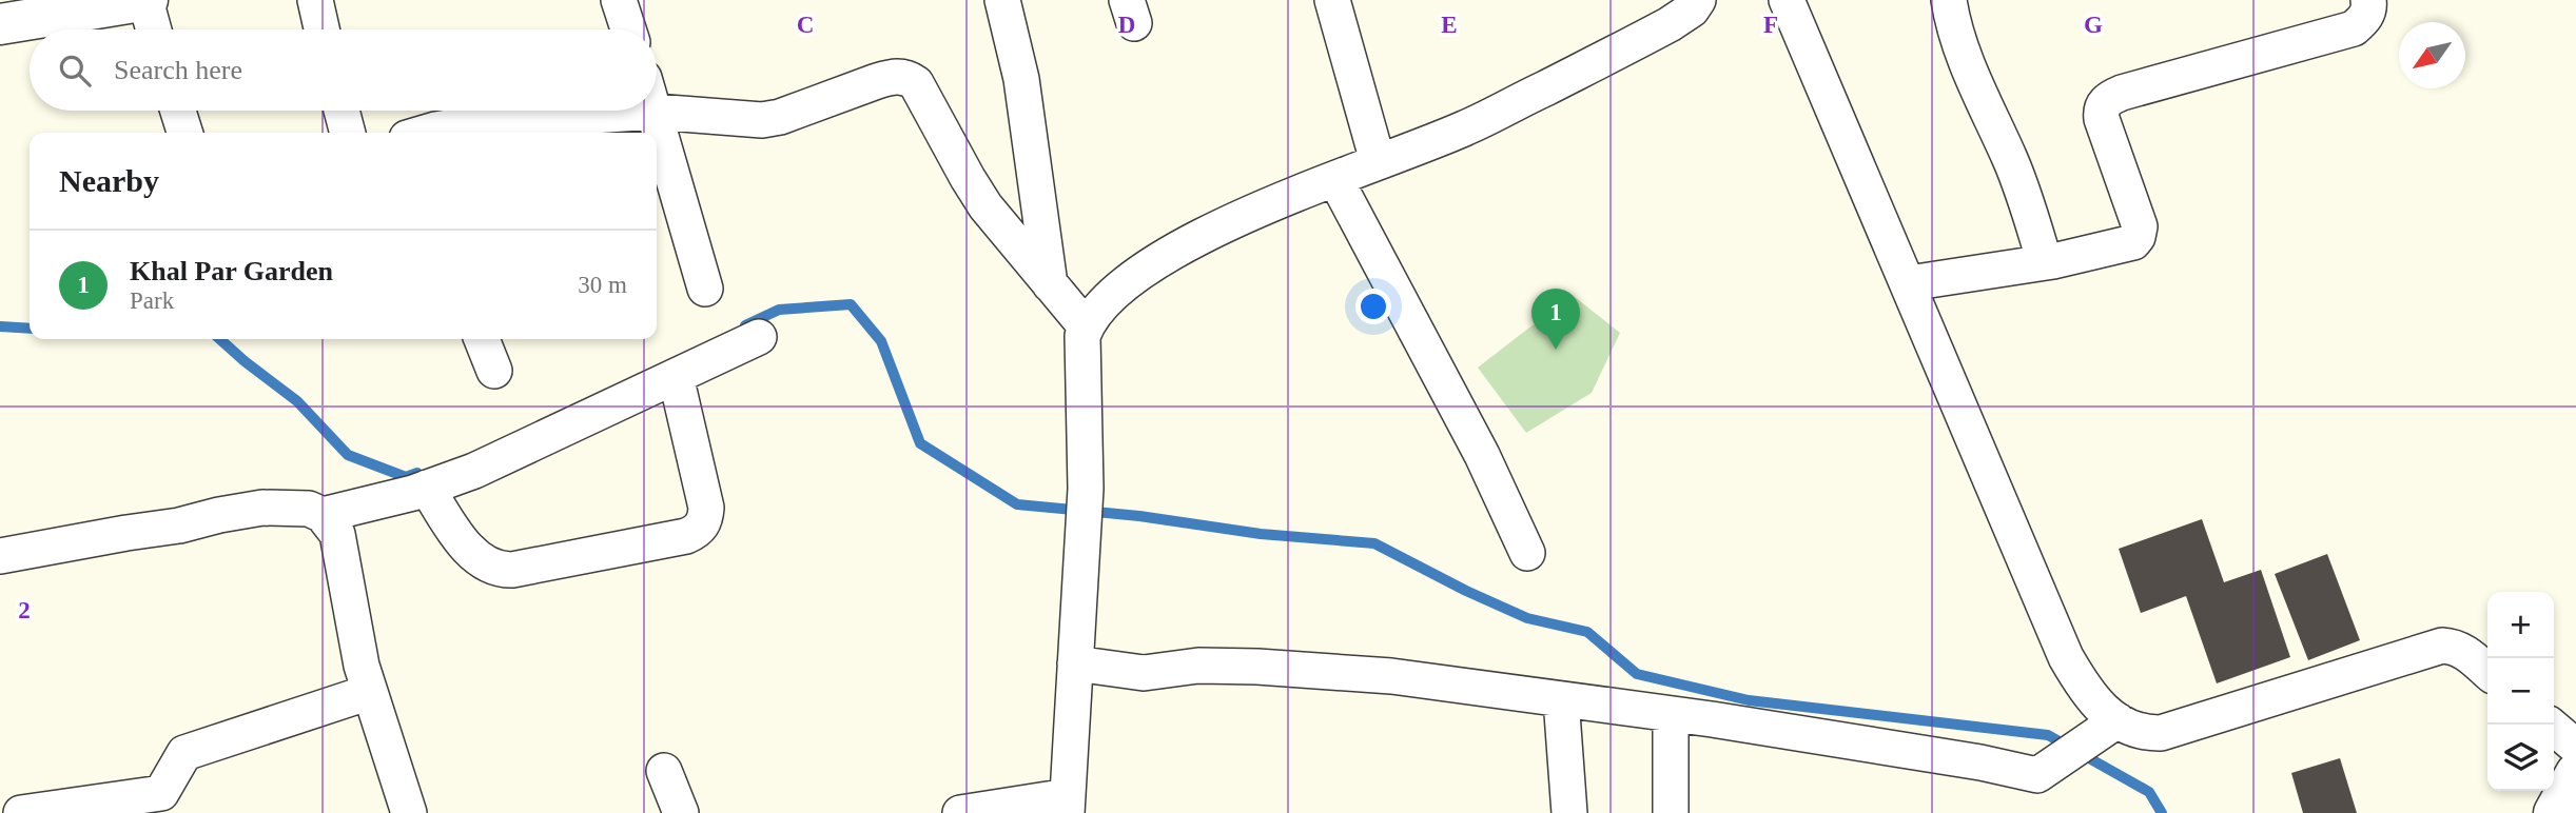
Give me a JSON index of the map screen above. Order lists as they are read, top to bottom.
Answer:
{
  "north": "bottom left",
  "page": {
    "search": "Search here",
    "heading": "Nearby",
    "list": [
      {
        "mark": "1",
        "name": "Khal Par Garden",
        "note": "Park",
        "value": "30 m"
      }
    ],
    "pins": "1",
    "map_buttons": ["+", "−"]
  },
  "grid": {
    "columns": [
      "C",
      "D",
      "E",
      "F",
      "G"
    ],
    "rows": ["2"]
  }
}
